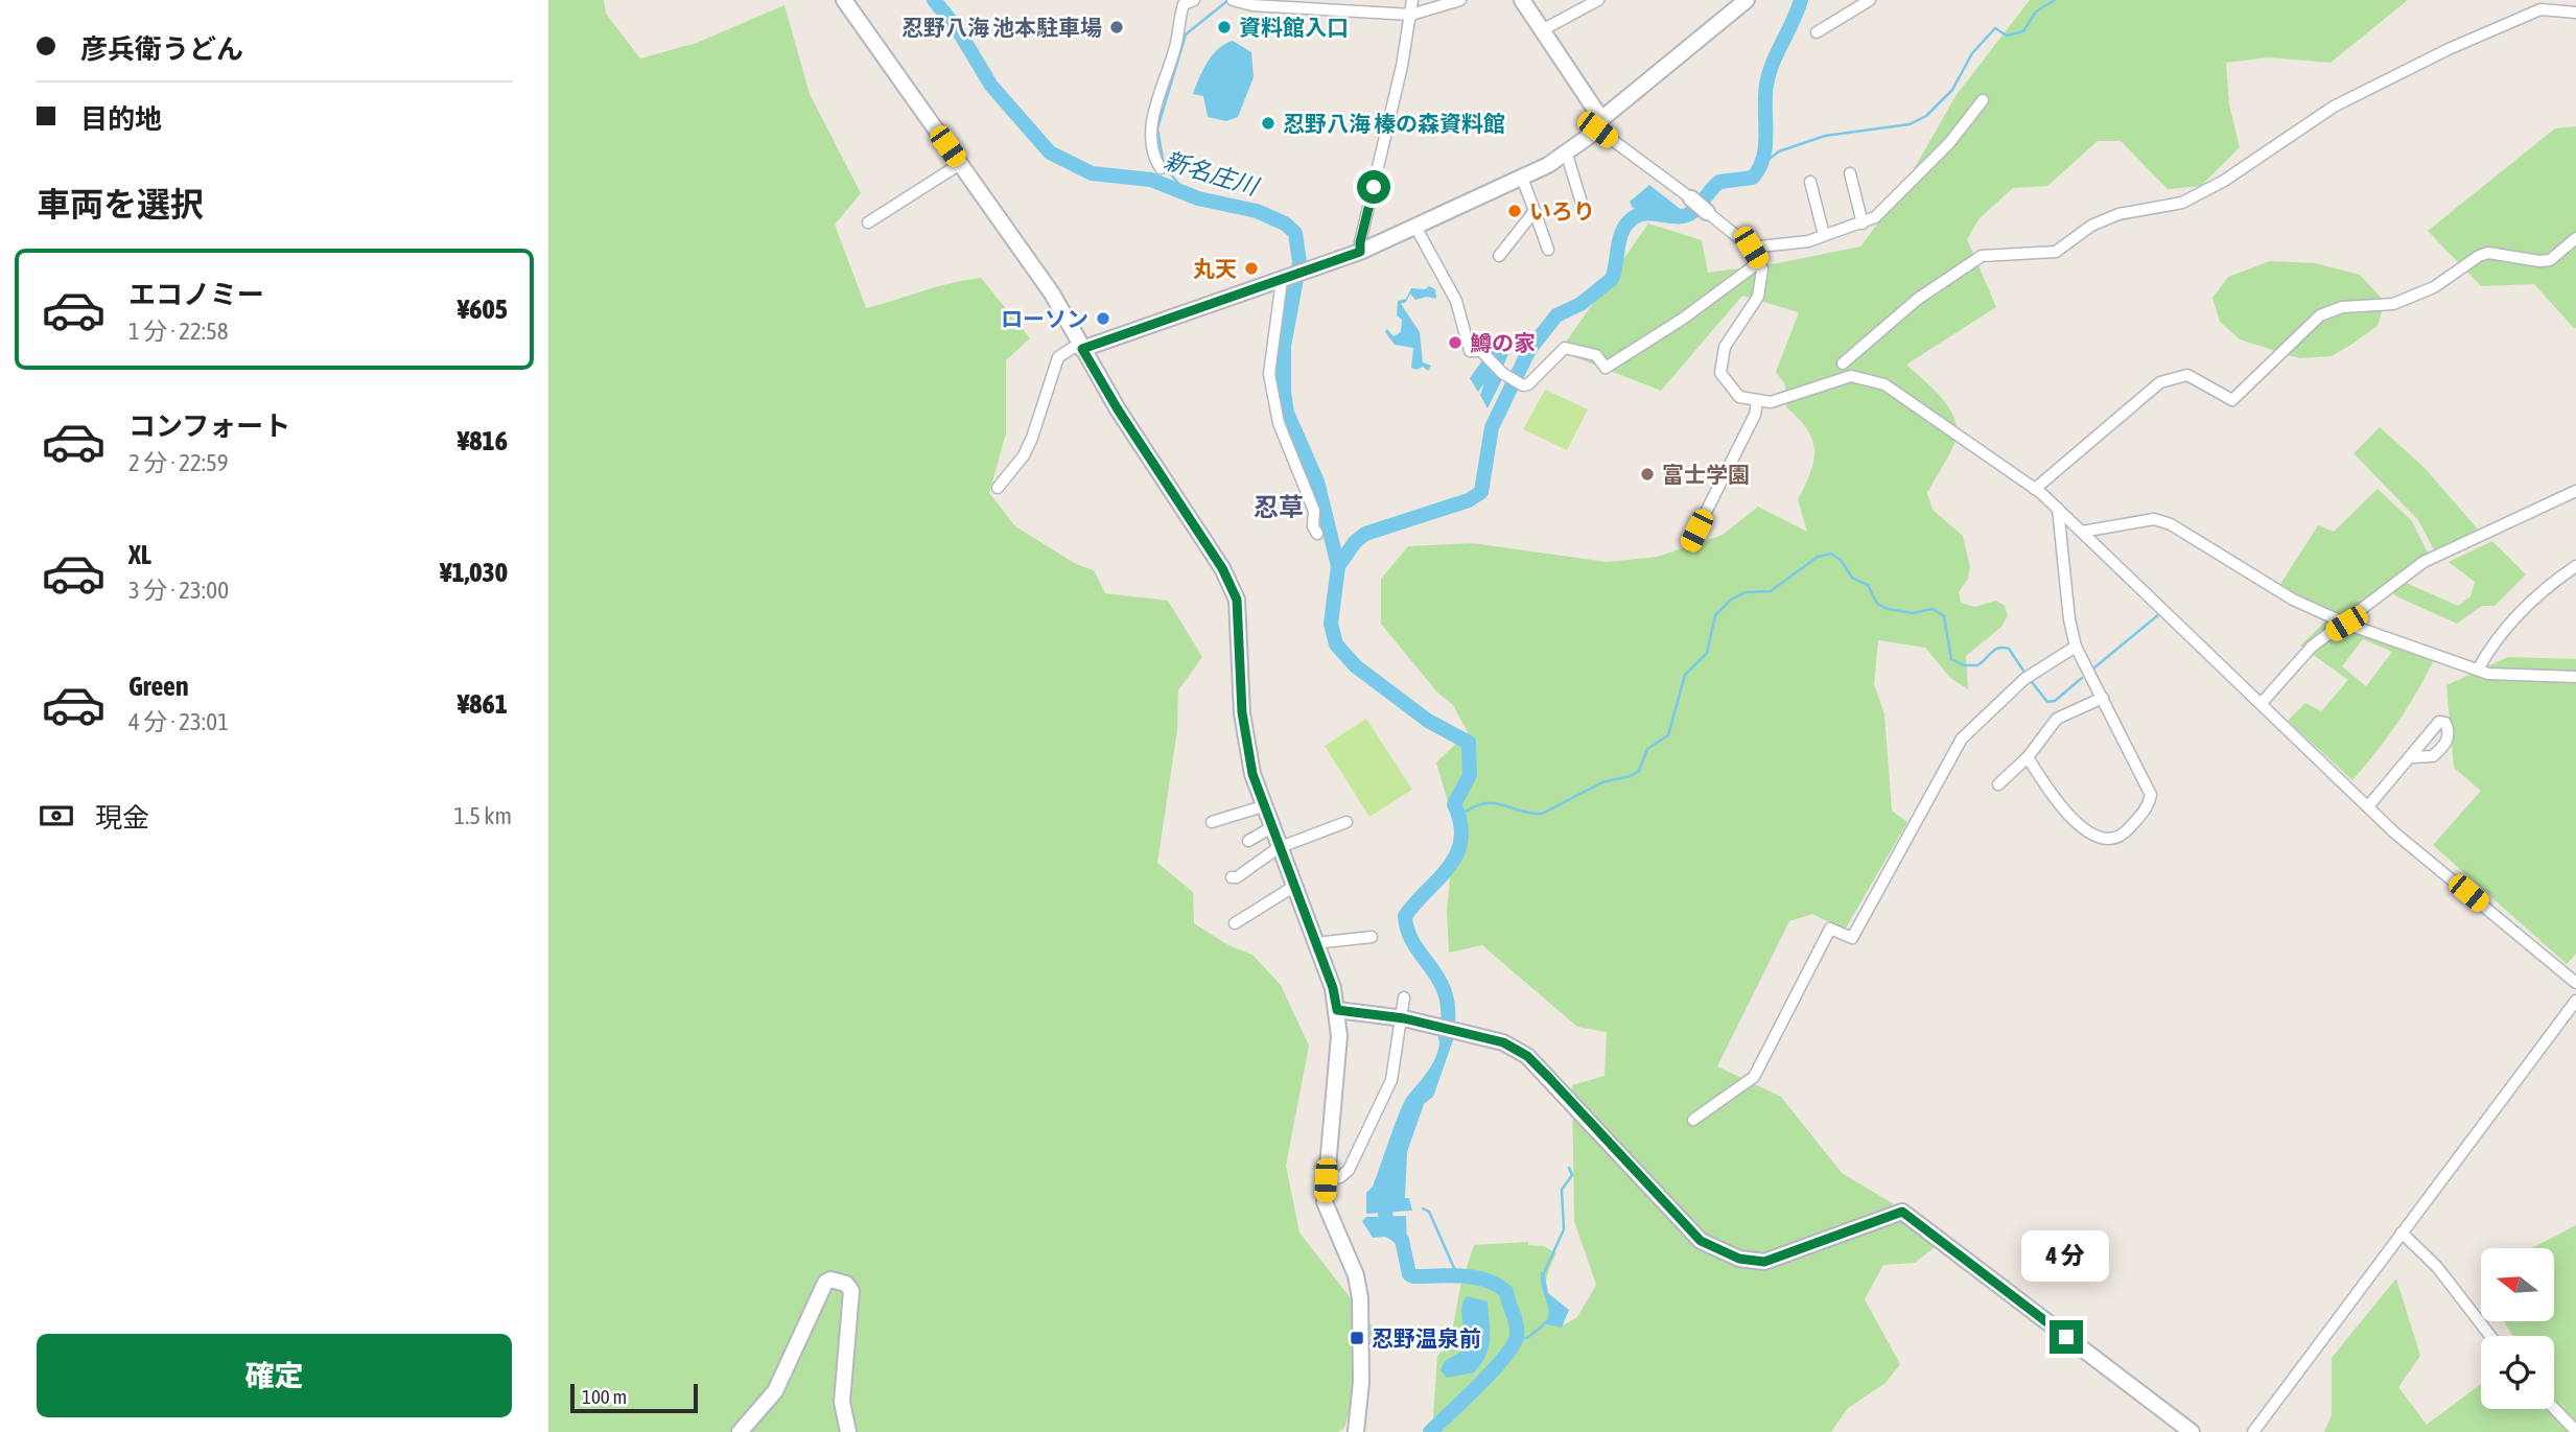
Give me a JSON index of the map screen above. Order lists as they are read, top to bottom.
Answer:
{
  "districts": ["忍草"],
  "water": ["新名庄川"],
  "places": {
    "other": [
      "忍野八海 池本駐車場",
      "資料館入口",
      "忍野八海 榛の森資料館",
      "いろり",
      "丸天",
      "ローソン",
      "鱒の家",
      "富士学園"
    ],
    "transit": ["忍野温泉前"]
  },
  "scale_bar": "100 m",
  "north": "left",
  "page": {
    "banner": ["彦兵衛うどん", "目的地"],
    "heading": "車両を選択",
    "list": [
      {
        "name": "エコノミー",
        "note": "1 分 · 22:58",
        "value": "¥605"
      },
      {
        "name": "コンフォート",
        "note": "2 分 · 22:59",
        "value": "¥816"
      },
      {
        "name": "XL",
        "note": "3 分 · 23:00",
        "value": "¥1,030"
      },
      {
        "name": "Green",
        "note": "4 分 · 23:01",
        "value": "¥861"
      }
    ],
    "pay": ["現金", "1.5 km"],
    "bubble": "4 分",
    "buttons": "確定",
    "scale": "100 m"
  }
}
